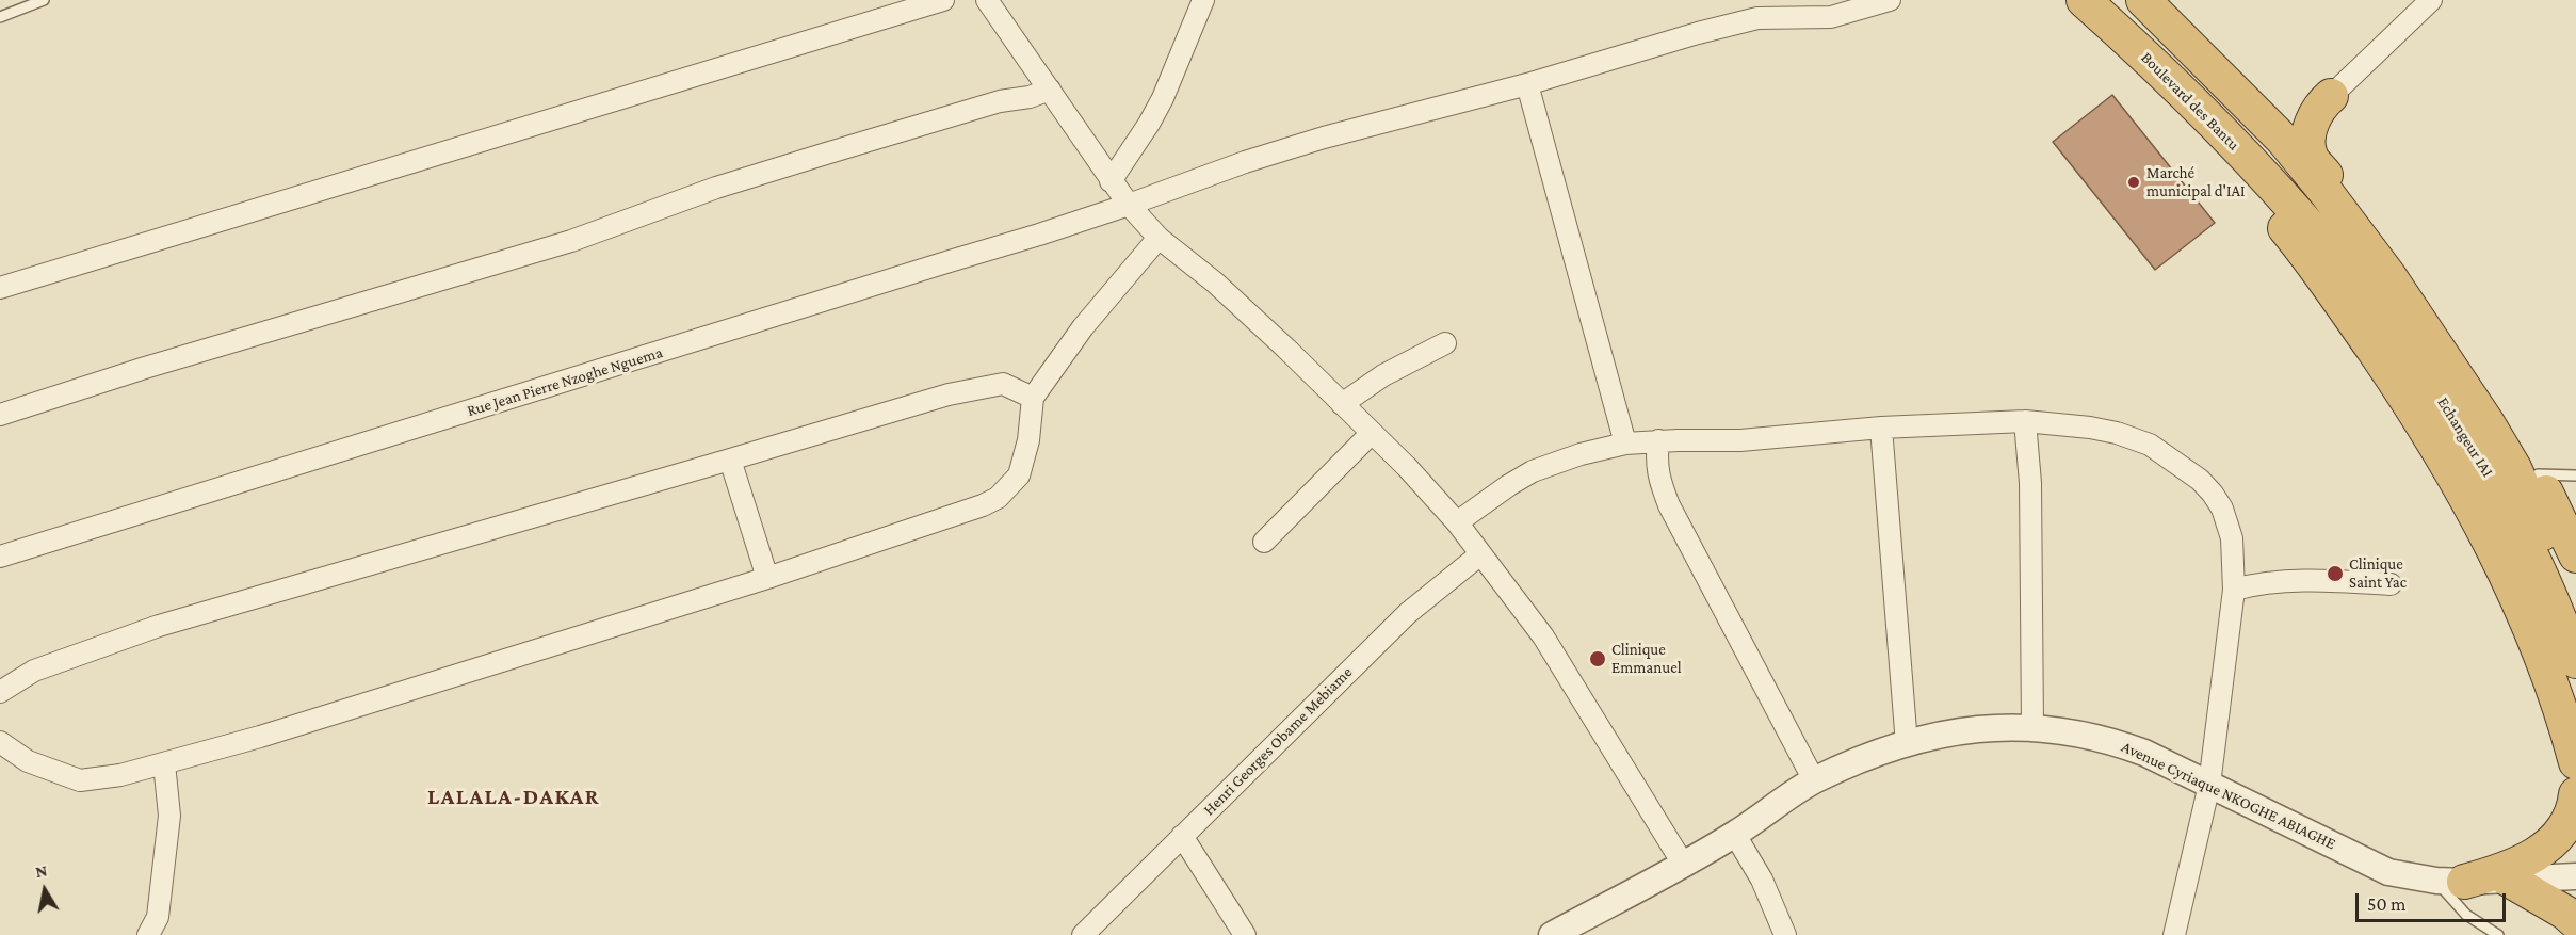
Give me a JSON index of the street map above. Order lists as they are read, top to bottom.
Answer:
{
  "streets": {
    "highway": ["Boulevard des Bantu", "Echangeur IAI"],
    "street": ["Rue Jean Pierre Nzoghe Nguema", "Henri Georges Obame Mebiame", "Avenue Cyriaque NKOGHE ABIAGHE"]
  },
  "crossings": [
    ["Boulevard des Bantu", "Echangeur IAI"]
  ],
  "districts": ["LALALA-DAKAR"],
  "places": ["Marché municipal d'IAI", "Clinique Saint Yac", "Clinique Emmanuel"],
  "scale_bar": "50 m",
  "north": "top"
}
